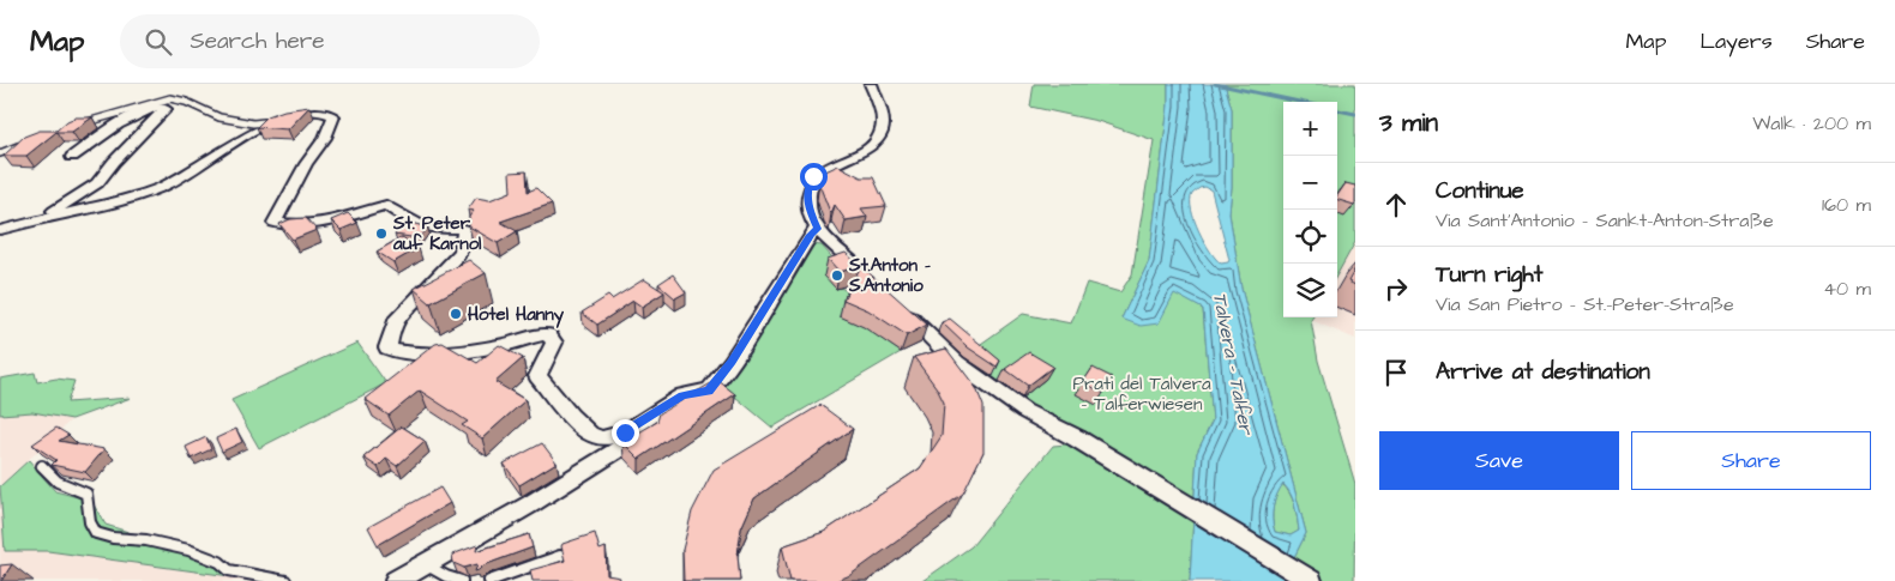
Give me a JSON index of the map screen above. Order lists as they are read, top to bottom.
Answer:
{
  "water": ["Talvera - Talfer"],
  "parks": ["Prati del Talvera - Talferwiesen"],
  "places": ["St. Peter auf Karnol", "St.Anton - S.Antonio", "Hotel Hanny"],
  "page": {
    "header": "Map",
    "search": "Search here",
    "nav": ["Map", "Layers", "Share"],
    "heading": ["3 min", "Walk · 200 m"],
    "map_buttons": ["+", "−"],
    "list": [
      ["Continue", "Via Sant'Antonio - Sankt-Anton-Straße", "160 m"],
      ["Turn right", "Via San Pietro - St.-Peter-Straße", "40 m"],
      "Arrive at destination"
    ],
    "buttons": ["Save", "Share"]
  }
}
